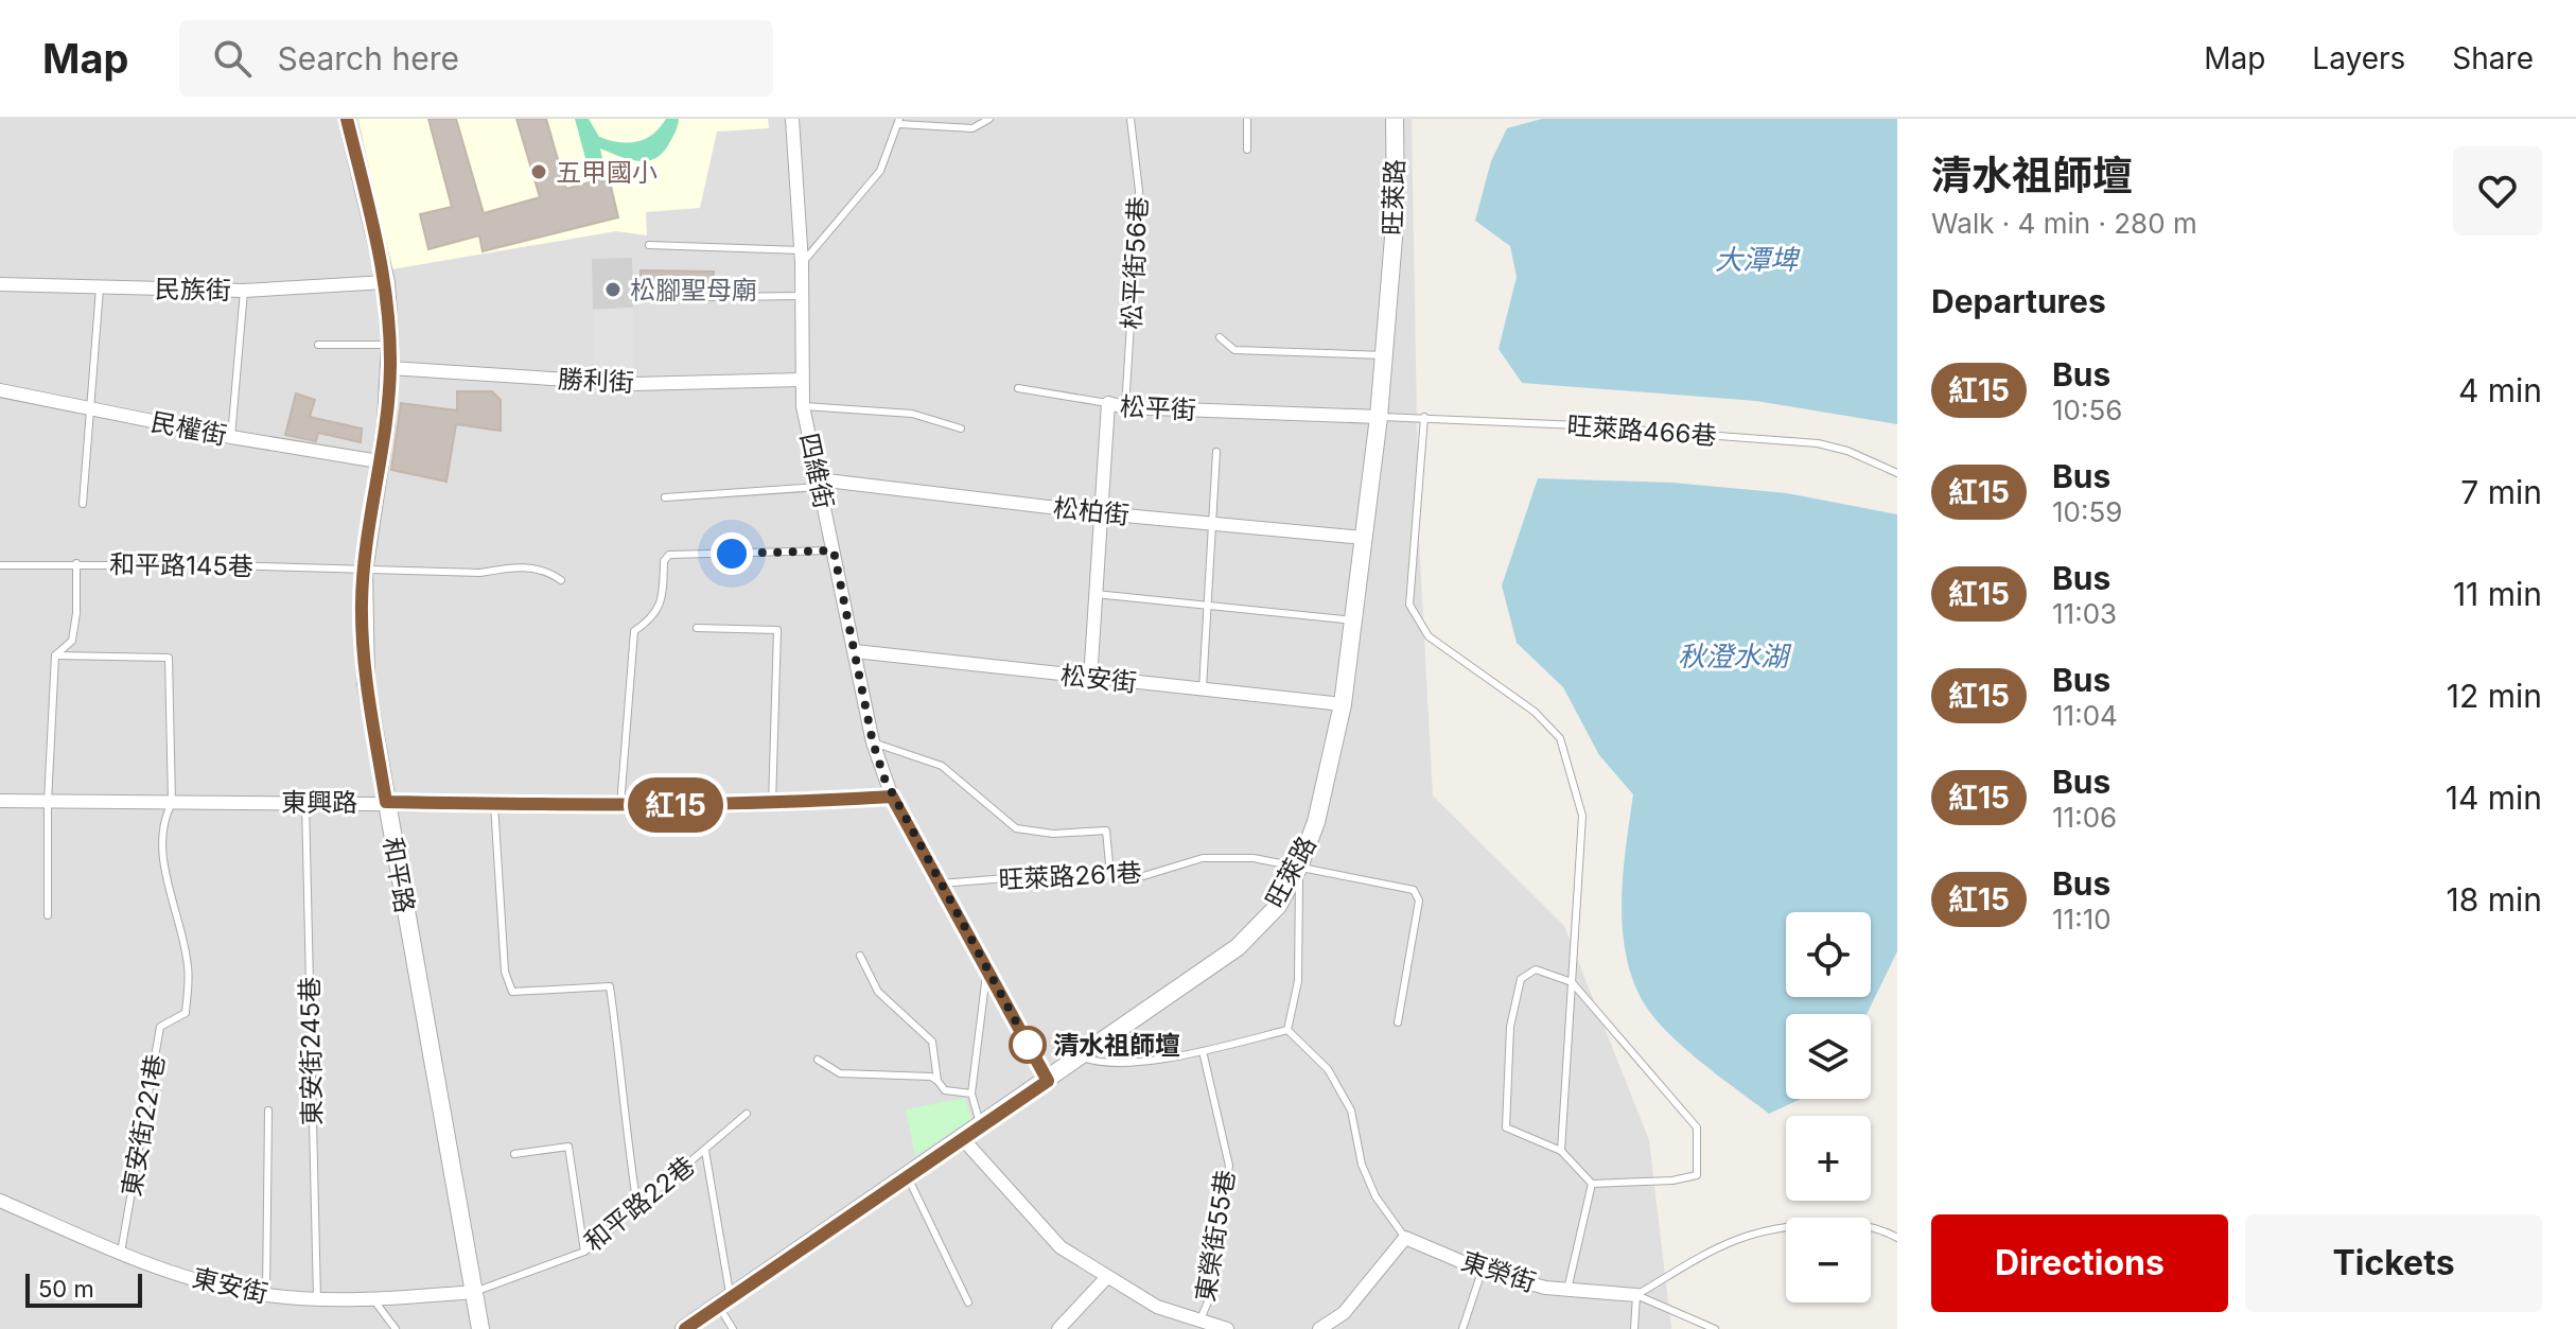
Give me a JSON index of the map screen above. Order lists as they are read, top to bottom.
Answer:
{
  "streets": {
    "street": [
      "旺萊路",
      "民族街",
      "勝利街",
      "松平街",
      "民權街",
      "四維街",
      "松柏街",
      "松安街",
      "東興路",
      "和平路",
      "東榮街",
      "東安街"
    ],
    "lane": [
      "松平街56巷",
      "旺萊路466巷",
      "和平路145巷",
      "旺萊路261巷",
      "東安街245巷",
      "東安街221巷",
      "和平路22巷",
      "東榮街55巷"
    ]
  },
  "crossings": [
    ["旺萊路", "松平街"],
    ["旺萊路", "旺萊路466巷"],
    ["旺萊路", "四維街"],
    ["旺萊路", "松柏街"],
    ["旺萊路", "松安街"],
    ["旺萊路", "旺萊路261巷"],
    ["松平街56巷", "松平街"],
    ["民族街", "和平路"],
    ["勝利街", "四維街"],
    ["勝利街", "和平路"],
    ["松平街", "旺萊路466巷"],
    ["松平街", "松柏街"],
    ["松平街", "松安街"],
    ["民權街", "和平路"],
    ["四維街", "松柏街"],
    ["四維街", "松安街"],
    ["四維街", "東興路"],
    ["四維街", "旺萊路261巷"],
    ["和平路145巷", "和平路"],
    ["東興路", "和平路"],
    ["東興路", "東安街245巷"],
    ["東興路", "東安街221巷"],
    ["和平路", "和平路22巷"],
    ["和平路", "東安街"],
    ["東安街245巷", "東安街"],
    ["東安街221巷", "東安街"],
    ["和平路22巷", "東安街"]
  ],
  "water": ["大潭埤", "秋澄水湖"],
  "places": ["五甲國小", "松腳聖母廟", "清水祖師壇"],
  "lines": ["bus line 紅15"],
  "scale_bar": "50 m",
  "page": {
    "header": "Map",
    "search": "Search here",
    "nav": ["Map", "Layers", "Share"],
    "on_map": "紅15",
    "heading": [
      ["清水祖師壇", "Walk · 4 min · 280 m"],
      "Departures"
    ],
    "list": [
      {
        "mark": "紅15",
        "name": "Bus",
        "note": "10:56",
        "value": "4 min"
      },
      {
        "mark": "紅15",
        "name": "Bus",
        "note": "10:59",
        "value": "7 min"
      },
      {
        "mark": "紅15",
        "name": "Bus",
        "note": "11:03",
        "value": "11 min"
      },
      {
        "mark": "紅15",
        "name": "Bus",
        "note": "11:04",
        "value": "12 min"
      },
      {
        "mark": "紅15",
        "name": "Bus",
        "note": "11:06",
        "value": "14 min"
      },
      {
        "mark": "紅15",
        "name": "Bus",
        "note": "11:10",
        "value": "18 min"
      }
    ],
    "map_buttons": ["+", "−"],
    "buttons": ["Directions", "Tickets"],
    "scale": "50 m"
  }
}
